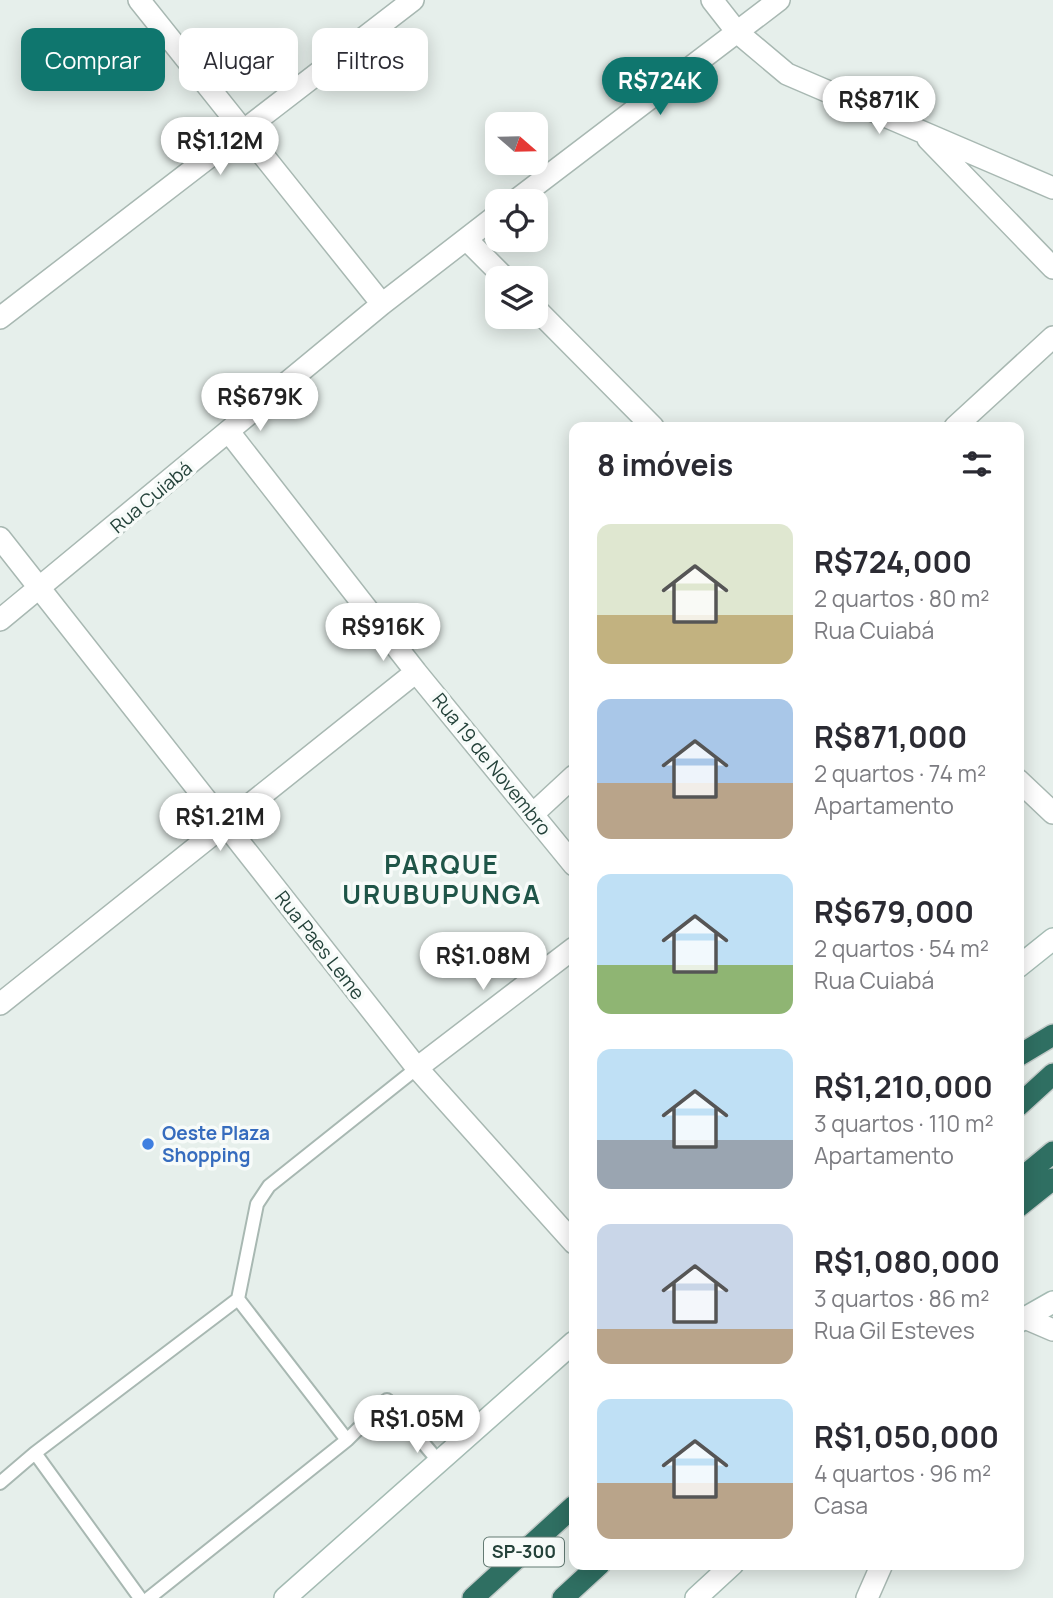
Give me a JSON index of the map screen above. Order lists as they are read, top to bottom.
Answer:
{
  "streets": {
    "highway": ["SP-300"],
    "street": ["Rua Cuiabá", "Rua 19 de Novembro", "Rua Paes Leme"]
  },
  "crossings": [
    ["Rua Cuiabá", "Rua 19 de Novembro"],
    ["Rua Cuiabá", "Rua Paes Leme"]
  ],
  "districts": ["PARQUE URUBUPUNGA"],
  "places": ["Oeste Plaza Shopping"],
  "north": "right",
  "page": {
    "chip": ["Comprar", "Alugar", "Filtros"],
    "price": [
      "R$724K",
      "R$871K",
      "R$1.12M",
      "R$679K",
      "R$916K",
      "R$1.21M",
      "R$1.08M",
      "R$1.05M"
    ],
    "heading": "8 imóveis",
    "list": [
      {
        "name": "R$724,000",
        "note": "2 quartos · 80 m² · Rua Cuiabá"
      },
      {
        "name": "R$871,000",
        "note": "2 quartos · 74 m² · Apartamento"
      },
      {
        "name": "R$679,000",
        "note": "2 quartos · 54 m² · Rua Cuiabá"
      },
      {
        "name": "R$1,210,000",
        "note": "3 quartos · 110 m² · Apartamento"
      },
      {
        "name": "R$1,080,000",
        "note": "3 quartos · 86 m² · Rua Gil Esteves"
      },
      {
        "name": "R$1,050,000",
        "note": "4 quartos · 96 m² · Casa"
      }
    ]
  }
}
